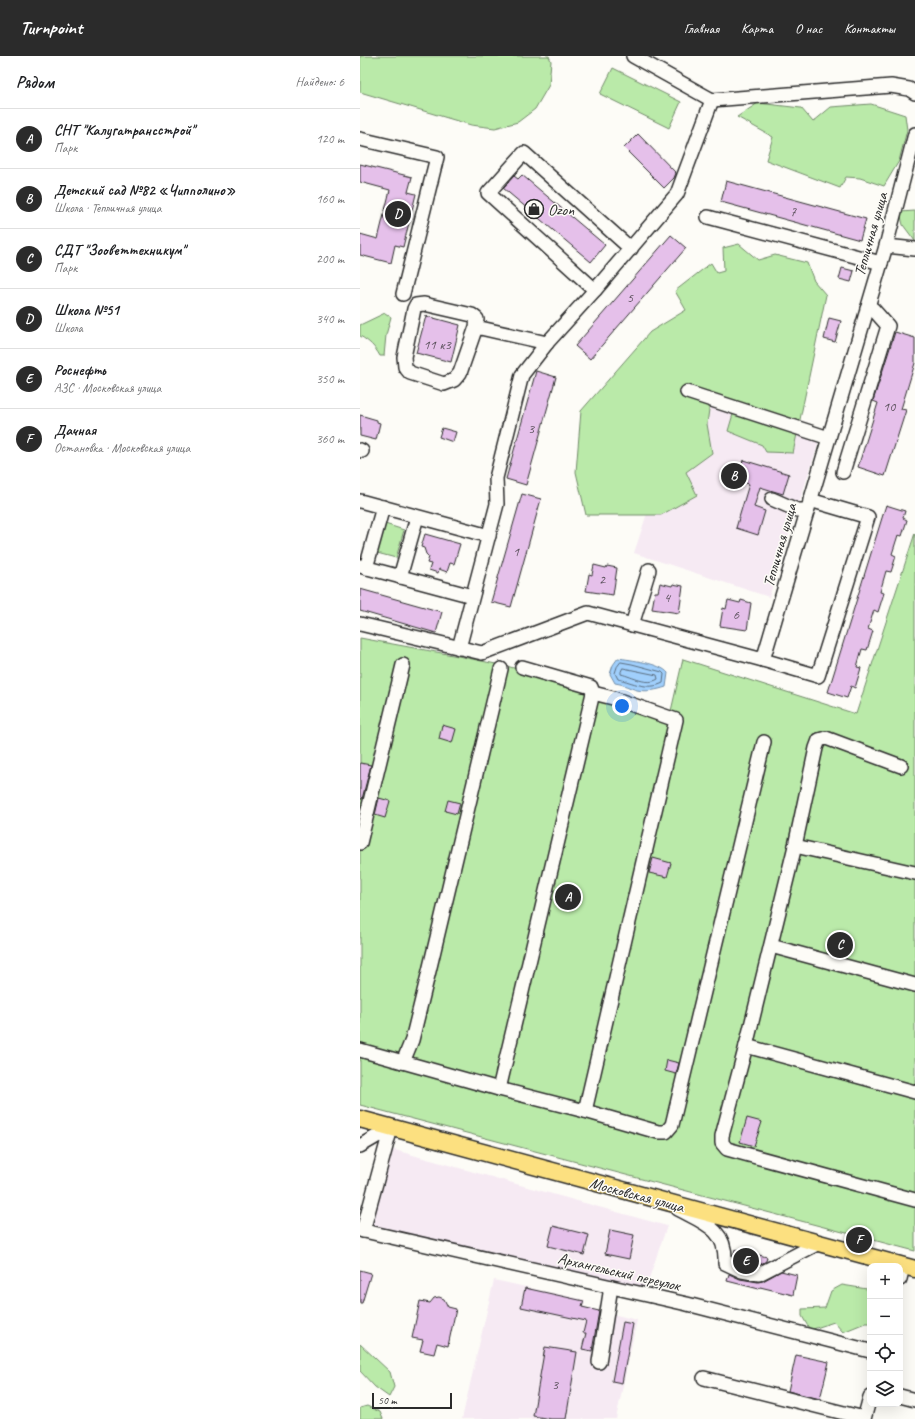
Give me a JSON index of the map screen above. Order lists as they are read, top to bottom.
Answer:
{
  "streets": {
    "main road": ["Московская улица"],
    "street": ["Тепличная улица", "Архангельский переулок"]
  },
  "places": {
    "shop": ["Ozon"]
  },
  "house_numbers": [
    "7",
    "5",
    "11 к3",
    "10",
    "3",
    "1",
    "2",
    "4",
    "6",
    "3"
  ],
  "scale_bar": "50 m",
  "page": {
    "header": "Turnpoint",
    "nav": [
      "Главная",
      "Карта",
      "О нас",
      "Контакты"
    ],
    "heading": ["Рядом", "Найдено: 6"],
    "list": [
      {
        "mark": "A",
        "name": "СНТ \"Калугатрансстрой\"",
        "note": "Парк",
        "value": "120 m"
      },
      {
        "mark": "B",
        "name": "Детский сад №82 «Чипполино»",
        "note": "Школа · Тепличная улица",
        "value": "160 m"
      },
      {
        "mark": "C",
        "name": "СДТ \"Зооветтехникум\"",
        "note": "Парк",
        "value": "200 m"
      },
      {
        "mark": "D",
        "name": "Школа №51",
        "note": "Школа",
        "value": "340 m"
      },
      {
        "mark": "E",
        "name": "Роснефть",
        "note": "АЗС · Московская улица",
        "value": "350 m"
      },
      {
        "mark": "F",
        "name": "Дачная",
        "note": "Остановка · Московская улица",
        "value": "360 m"
      }
    ],
    "pins": [
      "D",
      "B",
      "A",
      "C",
      "F",
      "E"
    ],
    "map_buttons": ["+", "−"],
    "scale": "50 m"
  }
}
